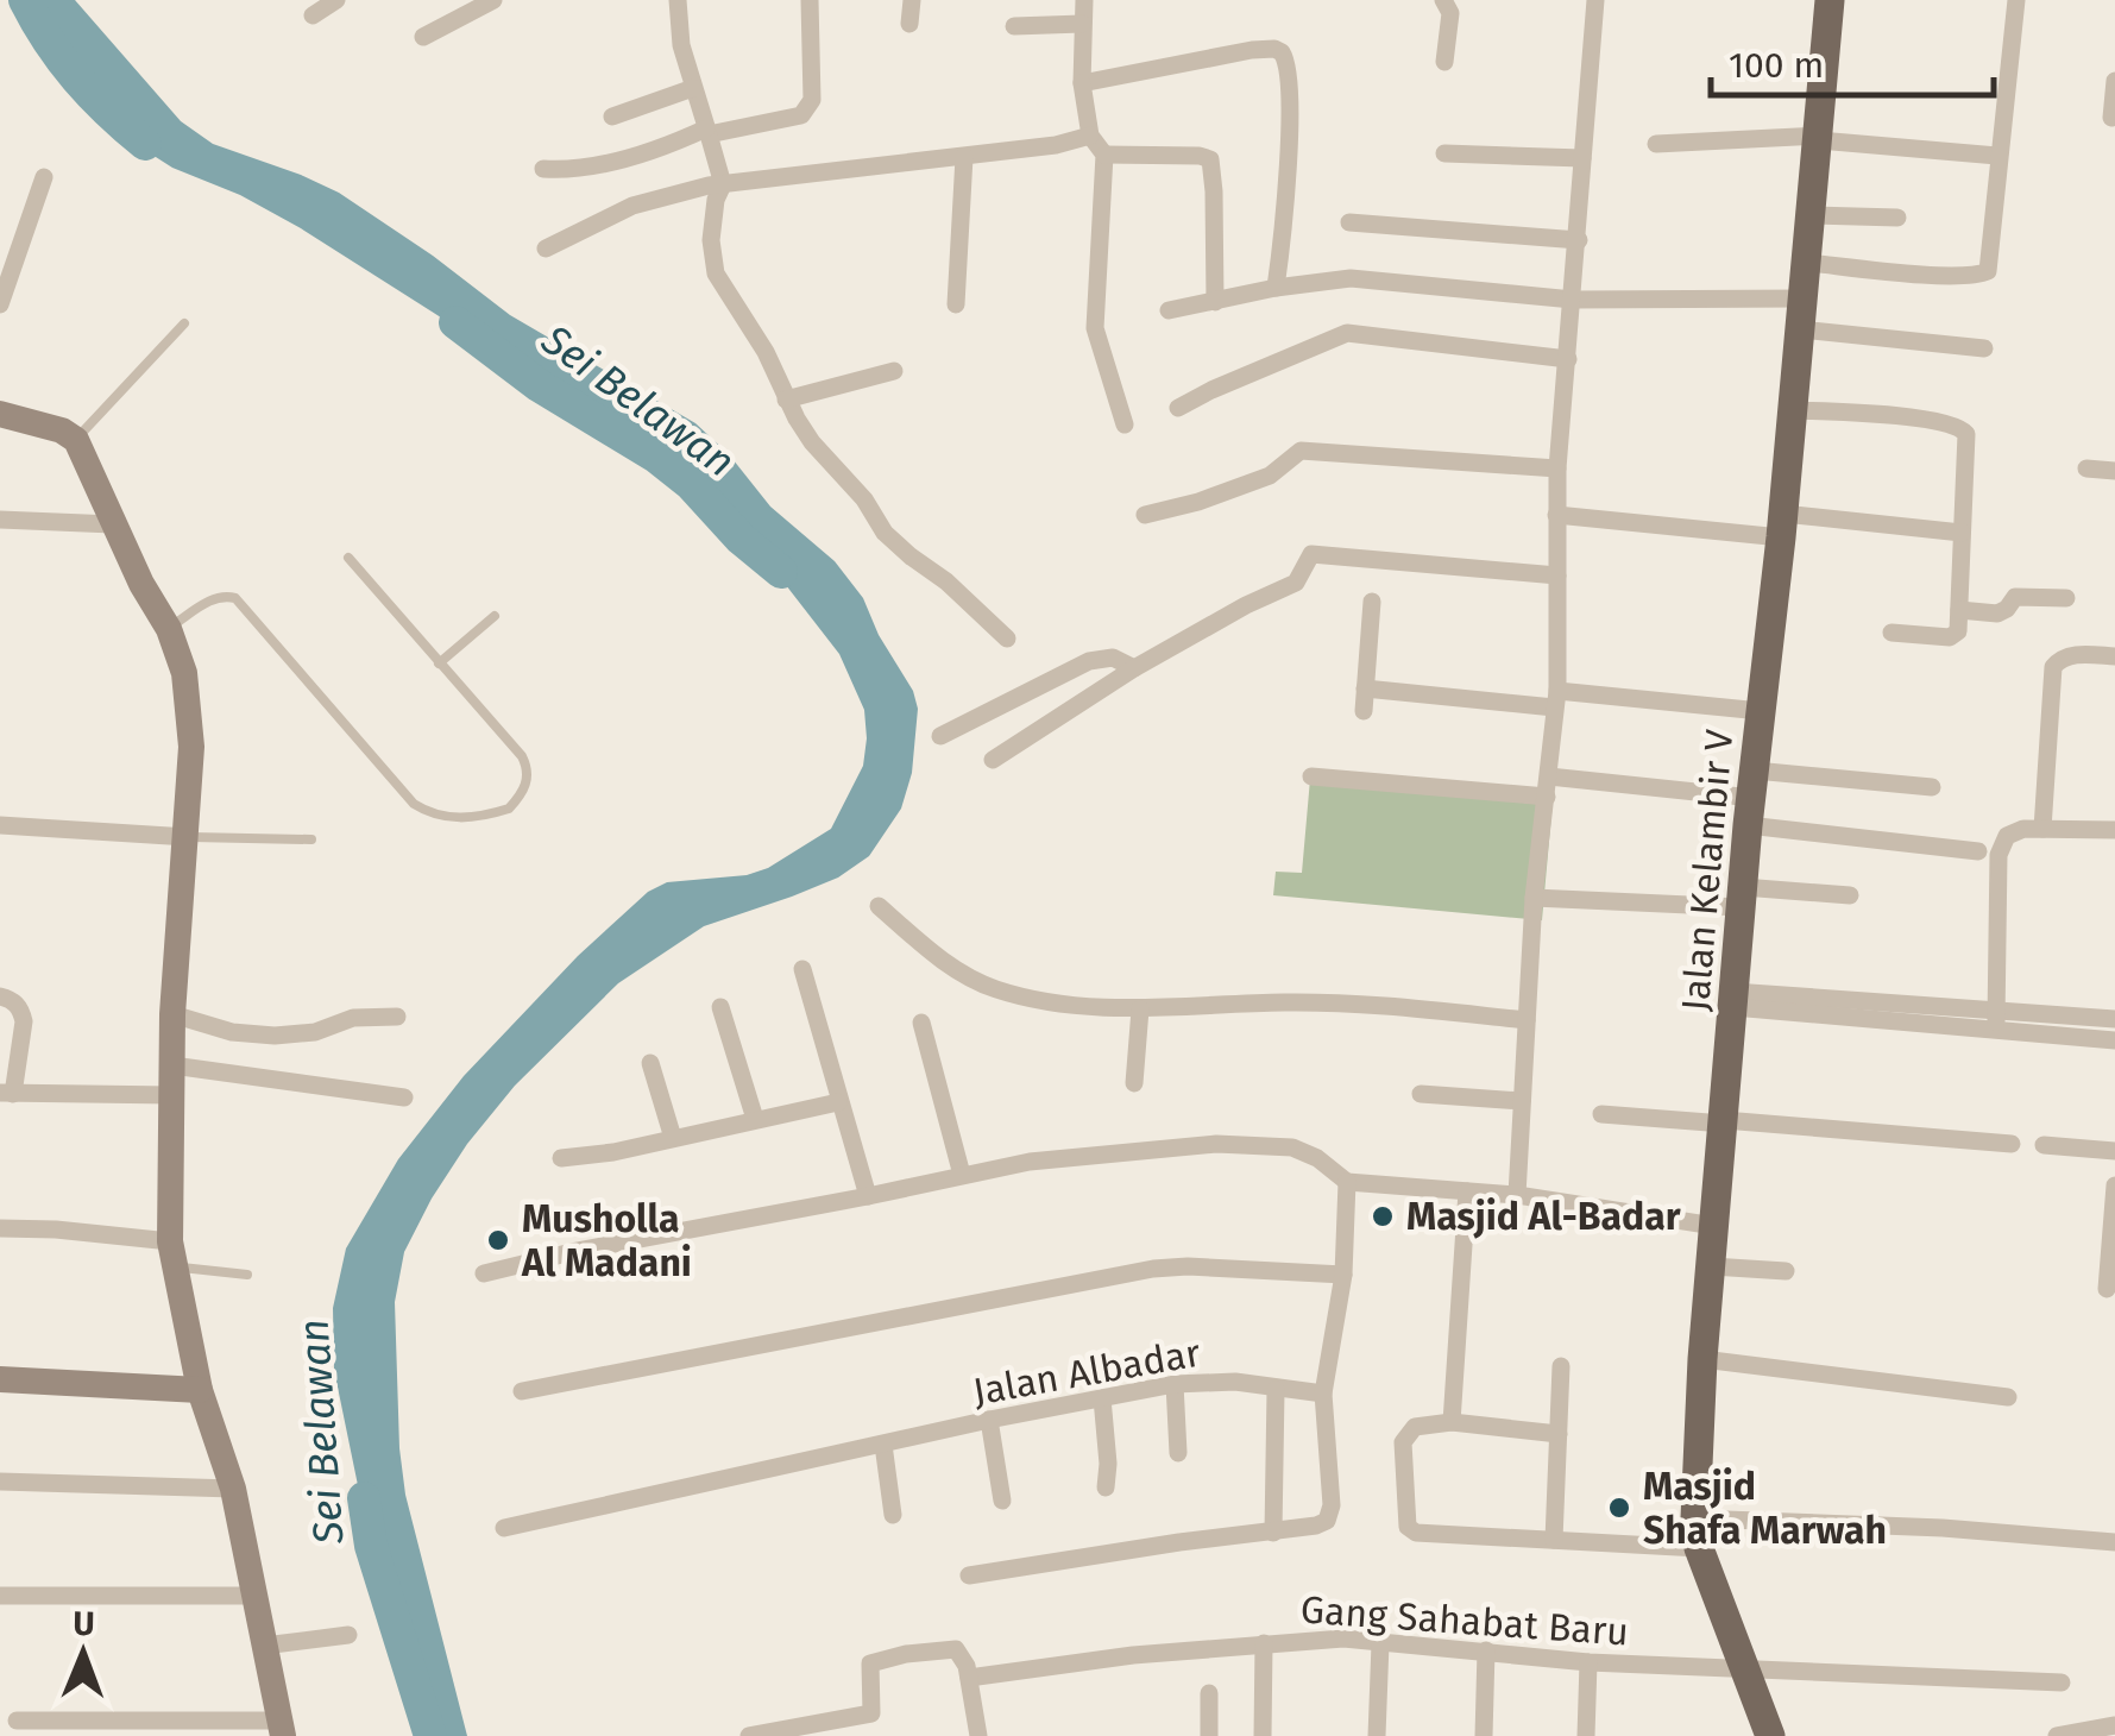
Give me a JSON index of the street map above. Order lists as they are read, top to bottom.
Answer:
{
  "streets": {
    "main road": ["Jalan Kelambir V"],
    "street": ["Jalan Albadar", "Gang Sahabat Baru"]
  },
  "crossings": [
    ["Jalan Kelambir V", "Gang Sahabat Baru"]
  ],
  "water": ["Sei Belawan"],
  "places": ["Masjid Al-Badar", "Musholla Al Madani", "Masjid Shafa Marwah"],
  "scale_bar": "100 m",
  "north": "top"
}
